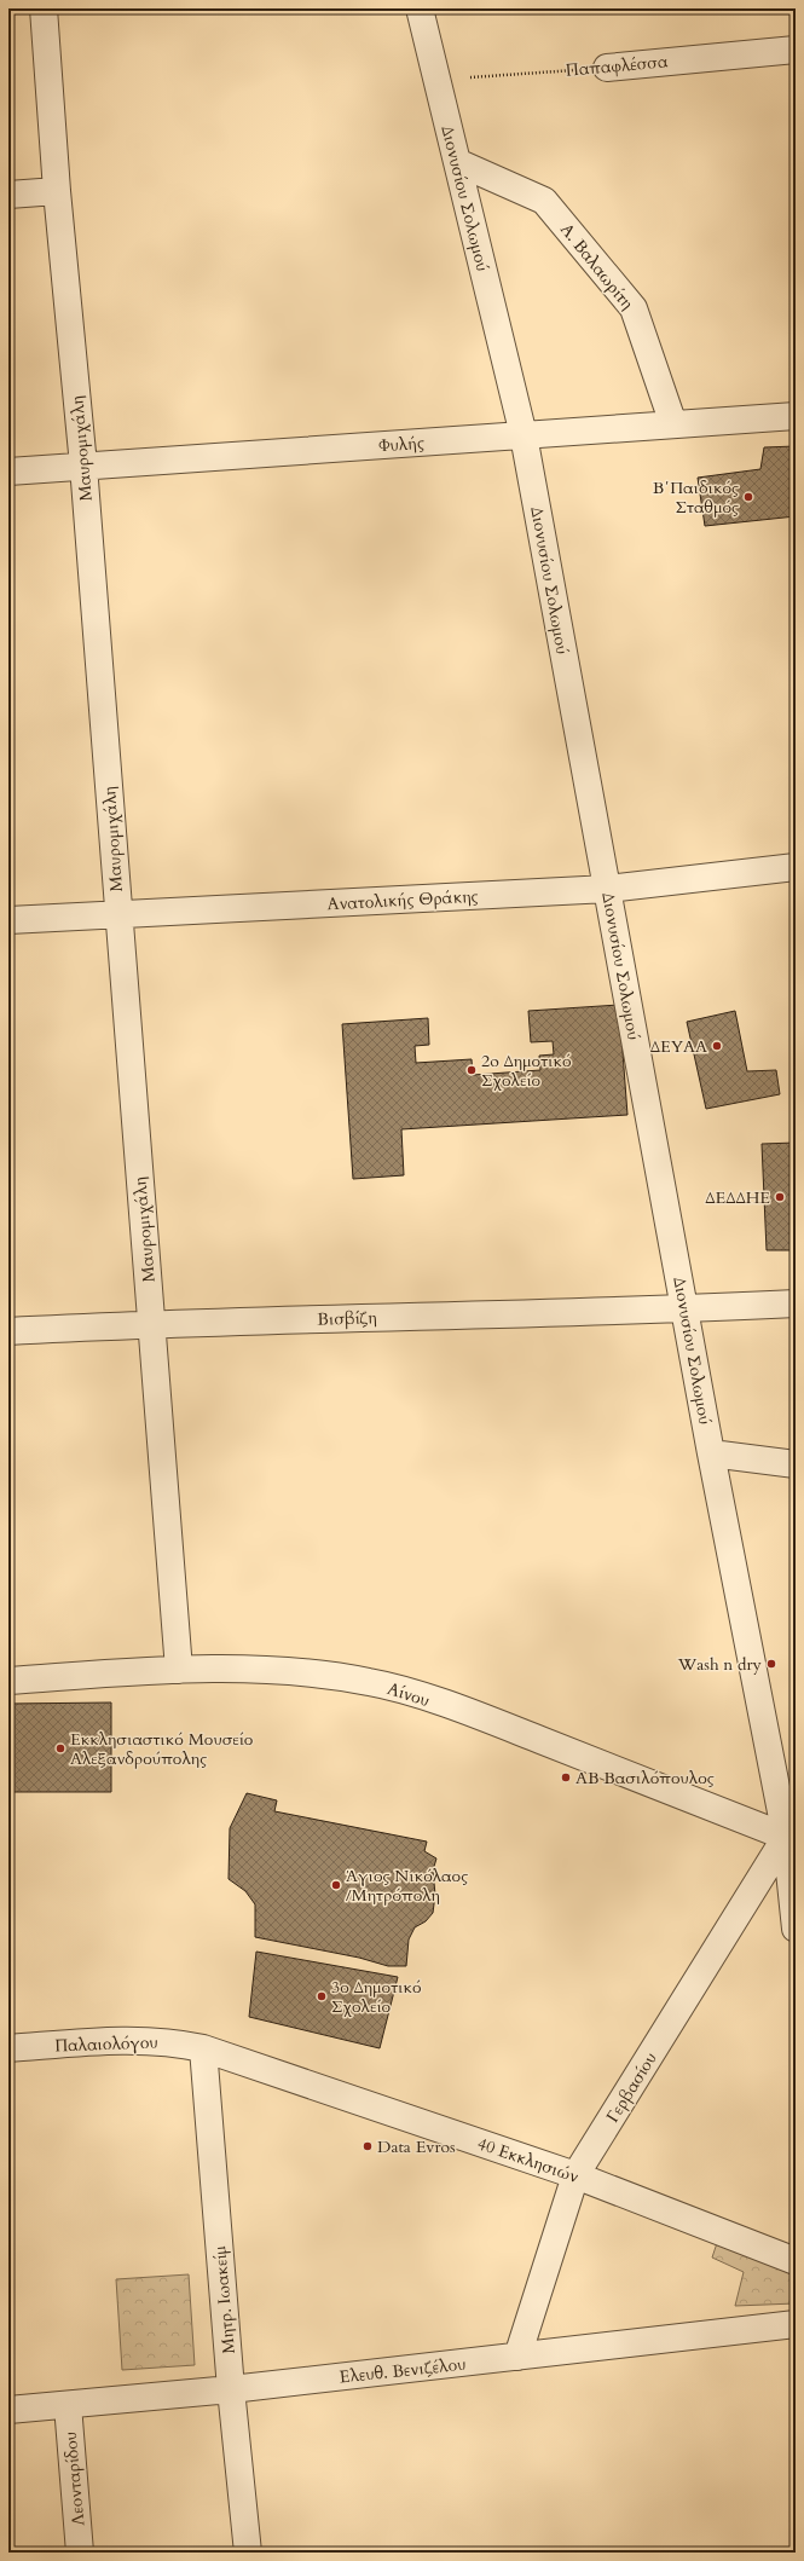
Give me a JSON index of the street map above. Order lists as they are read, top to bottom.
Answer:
{
  "streets": {
    "street": [
      "Παπαφλέσσα",
      "Διονυσίου Σολωμού",
      "Α. Βαλαωρίτη",
      "Φυλής",
      "Μαυρομιχάλη",
      "Ανατολικής Θράκης",
      "Βισβίζη",
      "Αίνου",
      "Παλαιολόγου",
      "Γερβασίου",
      "40 Εκκλησιών",
      "Μητρ. Ιωακείμ",
      "Ελευθ. Βενιζέλου",
      "Λεονταρίδου"
    ]
  },
  "crossings": [
    ["Παπαφλέσσα", "Διονυσίου Σολωμού"],
    ["Διονυσίου Σολωμού", "Α. Βαλαωρίτη"],
    ["Διονυσίου Σολωμού", "Φυλής"],
    ["Διονυσίου Σολωμού", "Ανατολικής Θράκης"],
    ["Διονυσίου Σολωμού", "Βισβίζη"],
    ["Διονυσίου Σολωμού", "Αίνου"],
    ["Διονυσίου Σολωμού", "Γερβασίου"],
    ["Α. Βαλαωρίτη", "Φυλής"],
    ["Φυλής", "Μαυρομιχάλη"],
    ["Μαυρομιχάλη", "Ανατολικής Θράκης"],
    ["Μαυρομιχάλη", "Βισβίζη"],
    ["Μαυρομιχάλη", "Αίνου"],
    ["Αίνου", "Γερβασίου"],
    ["Παλαιολόγου", "40 Εκκλησιών"],
    ["Παλαιολόγου", "Μητρ. Ιωακείμ"],
    ["Γερβασίου", "40 Εκκλησιών"],
    ["Γερβασίου", "Ελευθ. Βενιζέλου"],
    ["40 Εκκλησιών", "Μητρ. Ιωακείμ"],
    ["Μητρ. Ιωακείμ", "Ελευθ. Βενιζέλου"],
    ["Ελευθ. Βενιζέλου", "Λεονταρίδου"]
  ],
  "places": [
    "Β΄Παιδικός Σταθμός",
    "ΔΕΥΑΑ",
    "2o Δημοτικό Σχολείο",
    "ΔΕΔΔΗΕ",
    "Wash n dry",
    "Εκκλησιαστικό Μουσείο Αλεξανδρούπολης",
    "ΑΒ Βασιλόπουλος",
    "Άγιος Νικόλαος /Μητρόπολη",
    "3ο Δημοτικό Σχολείο",
    "Data Evros"
  ]
}
